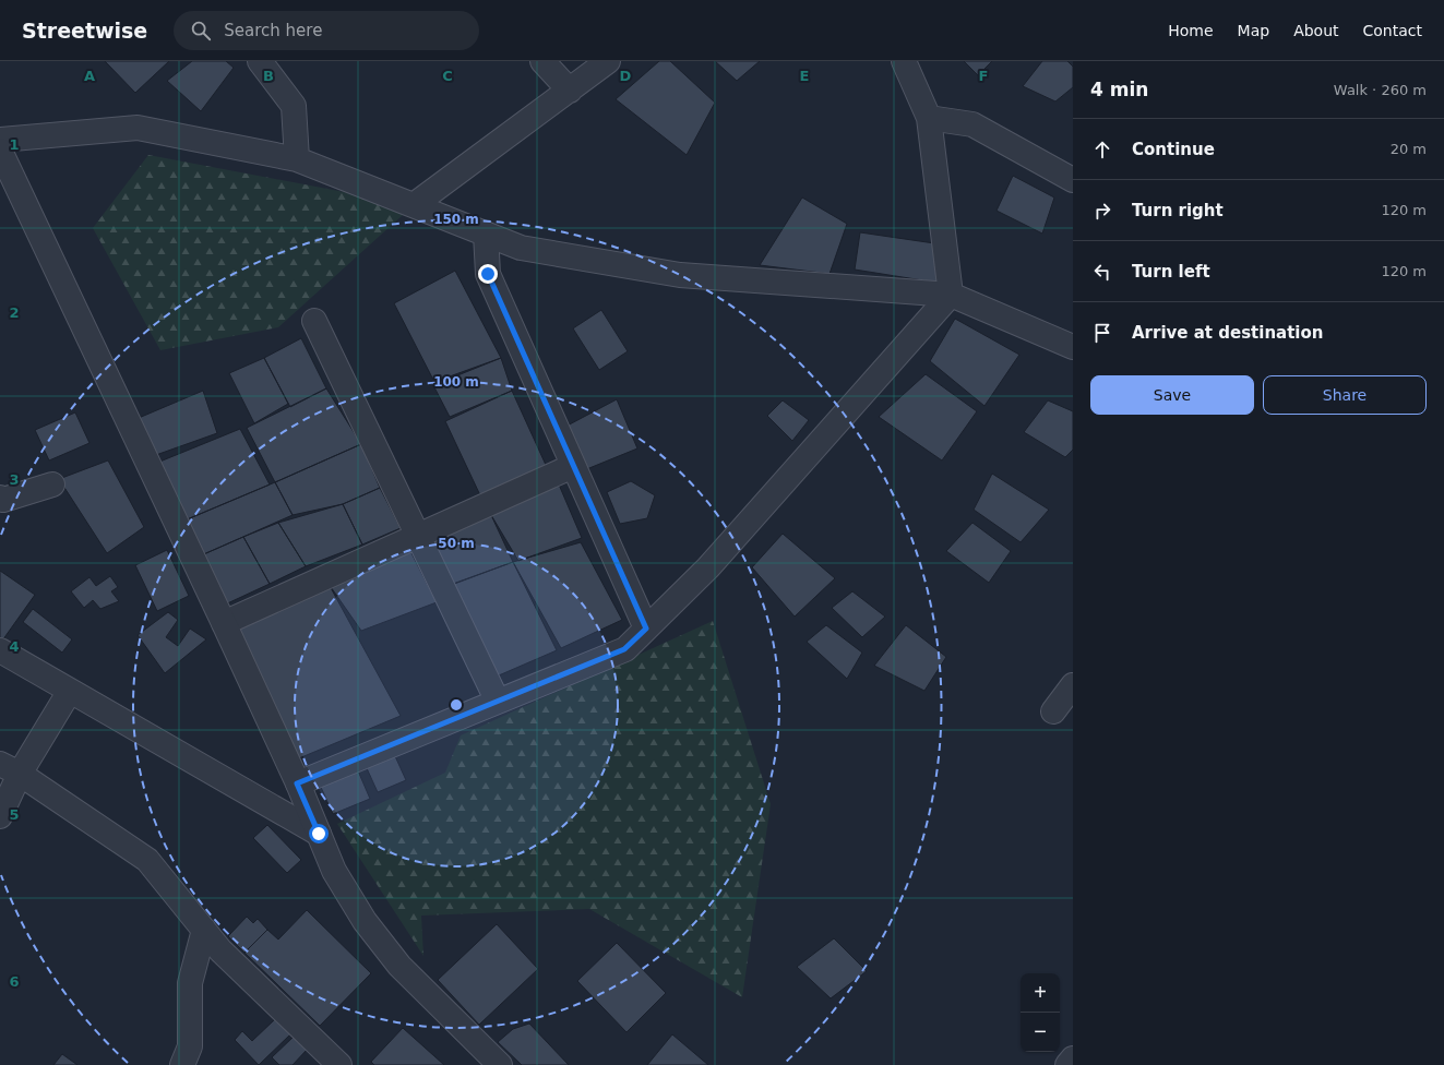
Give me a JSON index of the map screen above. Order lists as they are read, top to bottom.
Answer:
{
  "page": {
    "header": "Streetwise",
    "search": "Search here",
    "nav": [
      "Home",
      "Map",
      "About",
      "Contact"
    ],
    "heading": ["4 min", "Walk · 260 m"],
    "list": [
      ["Continue", "20 m"],
      ["Turn right", "120 m"],
      ["Turn left", "120 m"],
      "Arrive at destination"
    ],
    "buttons": ["Save", "Share"],
    "map_buttons": ["+", "−"]
  },
  "grid": {
    "columns": [
      "A",
      "B",
      "C",
      "D",
      "E",
      "F"
    ],
    "rows": [
      "1",
      "2",
      "3",
      "4",
      "5",
      "6"
    ]
  },
  "rings": ["150 m", "100 m", "50 m"]
}
